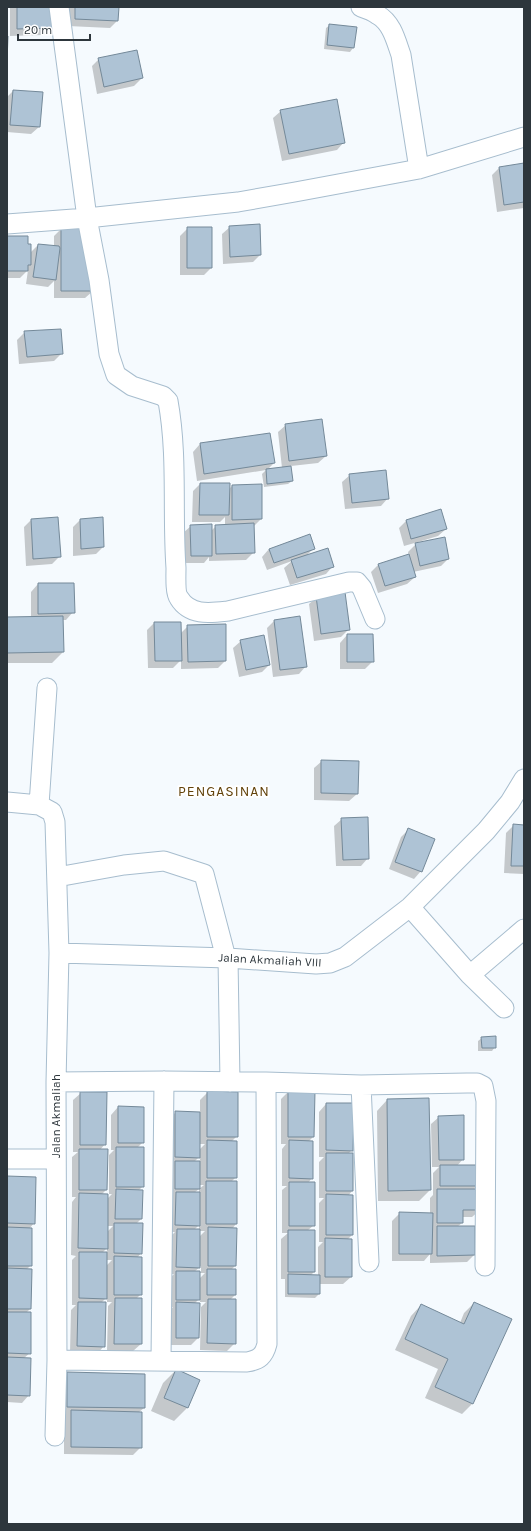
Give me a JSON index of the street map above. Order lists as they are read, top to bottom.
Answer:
{
  "streets": {
    "street": ["Jalan Akmaliah VIII", "Jalan Akmaliah"]
  },
  "crossings": [
    ["Jalan Akmaliah VIII", "Jalan Akmaliah"]
  ],
  "districts": ["PENGASINAN"],
  "scale_bar": "20 m"
}
